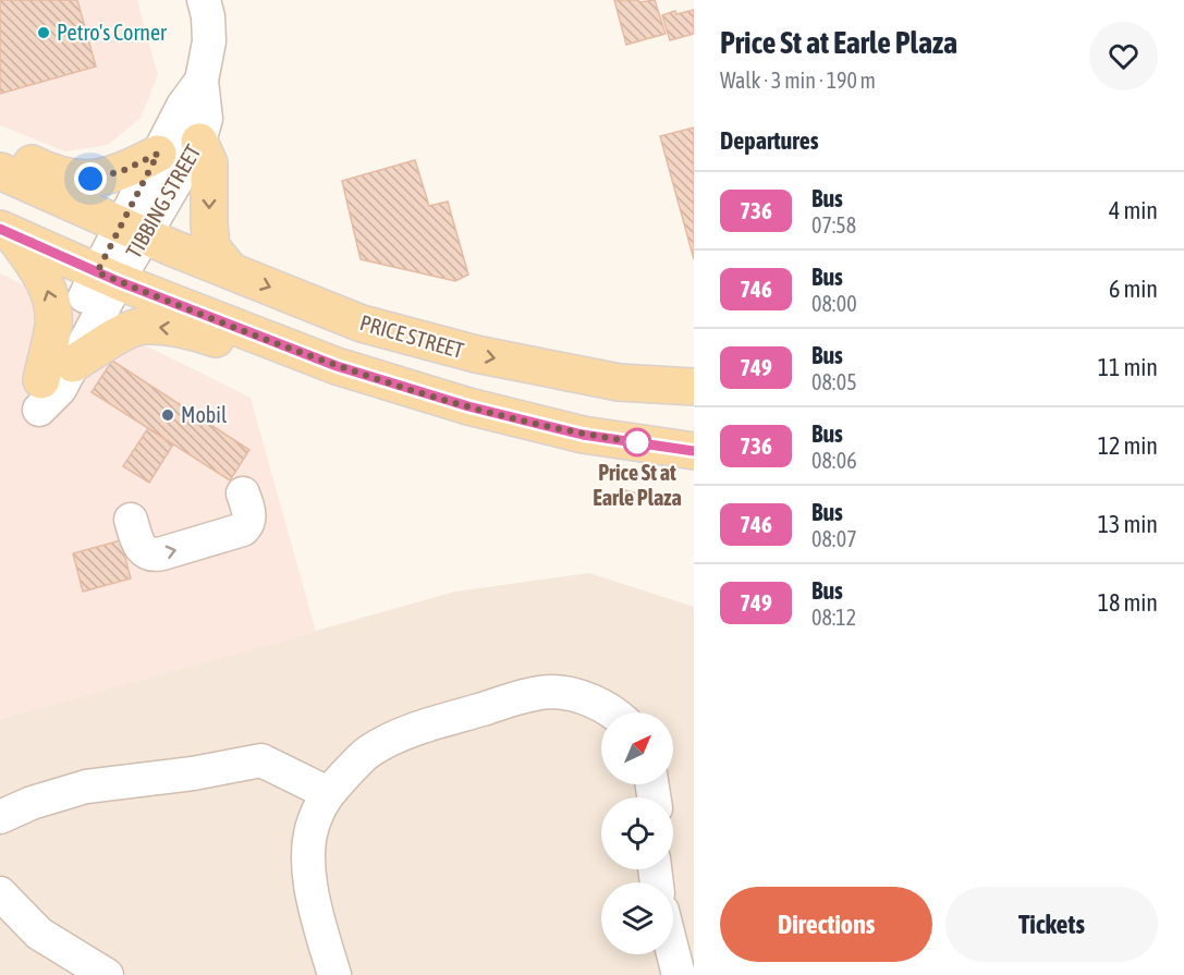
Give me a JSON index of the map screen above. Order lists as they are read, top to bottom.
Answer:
{
  "streets": {
    "main road": ["PRICE STREET"],
    "street": ["TIBBING STREET"]
  },
  "crossings": [
    ["TIBBING STREET", "PRICE STREET"]
  ],
  "places": ["Petro's Corner", "Mobil", "Price St at Earle Plaza"],
  "lines": ["bus line 736"],
  "north": "top right",
  "page": {
    "heading": [
      ["Price St at Earle Plaza", "Walk · 3 min · 190 m"],
      "Departures"
    ],
    "list": [
      {
        "mark": "736",
        "name": "Bus",
        "note": "07:58",
        "value": "4 min"
      },
      {
        "mark": "746",
        "name": "Bus",
        "note": "08:00",
        "value": "6 min"
      },
      {
        "mark": "749",
        "name": "Bus",
        "note": "08:05",
        "value": "11 min"
      },
      {
        "mark": "736",
        "name": "Bus",
        "note": "08:06",
        "value": "12 min"
      },
      {
        "mark": "746",
        "name": "Bus",
        "note": "08:07",
        "value": "13 min"
      },
      {
        "mark": "749",
        "name": "Bus",
        "note": "08:12",
        "value": "18 min"
      }
    ],
    "buttons": ["Directions", "Tickets"]
  }
}
